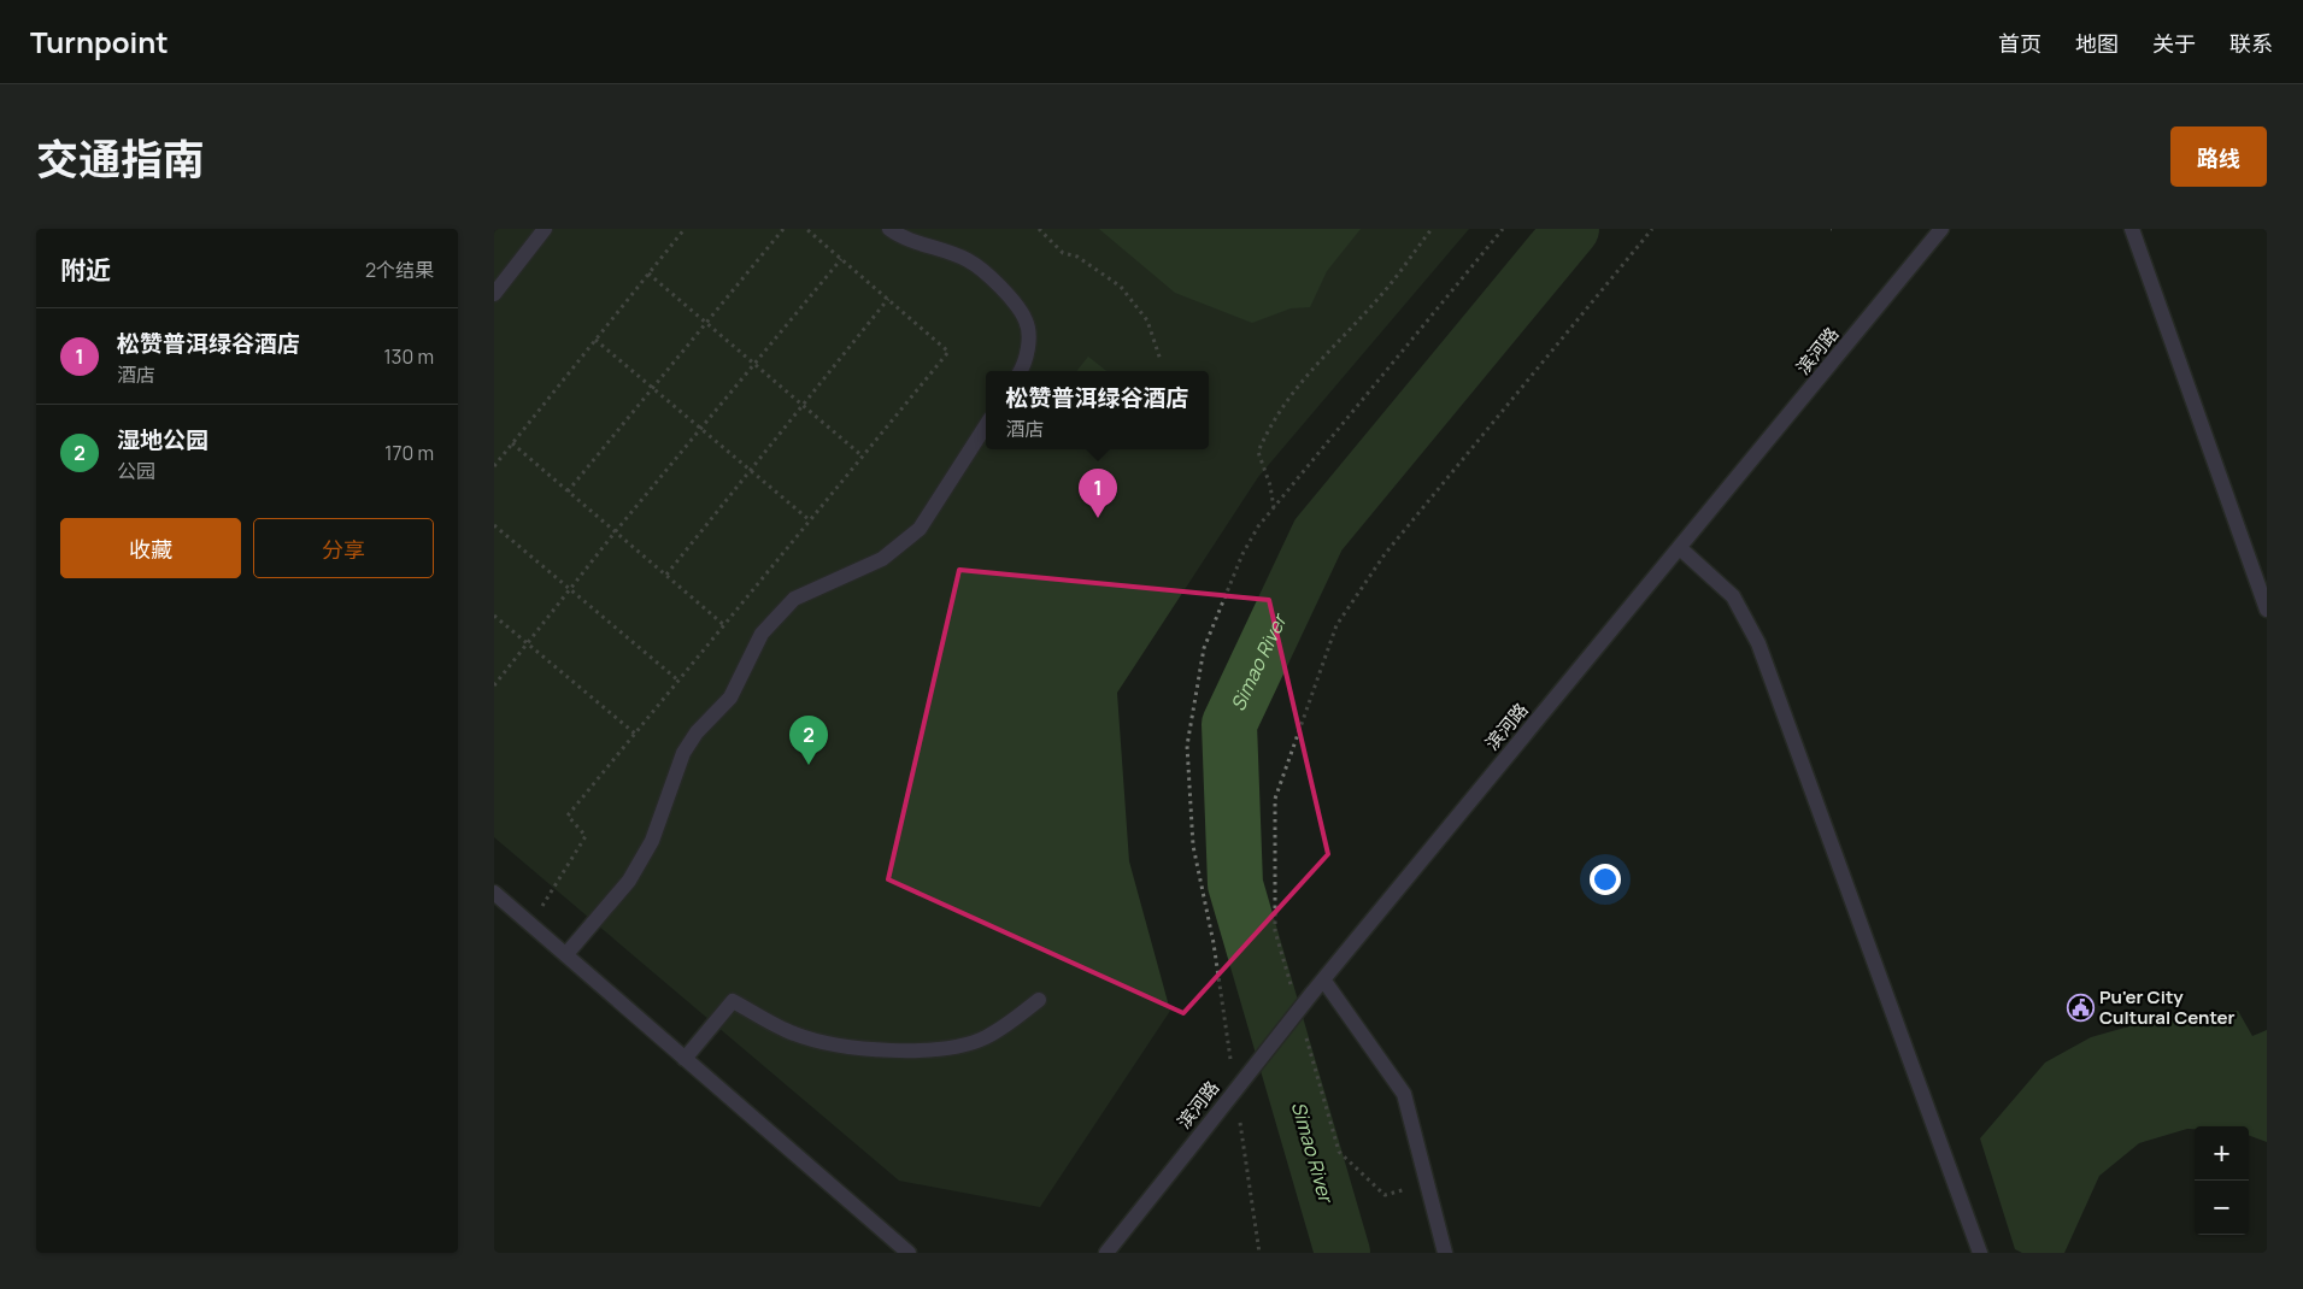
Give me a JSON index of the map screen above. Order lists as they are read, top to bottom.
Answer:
{
  "streets": {
    "street": ["滨河路"]
  },
  "water": ["Simao River"],
  "places": {
    "public building": ["Pu'er City Cultural Center"]
  },
  "page": {
    "header": "Turnpoint",
    "nav": [
      "首页",
      "地图",
      "关于",
      "联系"
    ],
    "title": "交通指南",
    "buttons": [
      "路线",
      ["收藏", "分享"]
    ],
    "heading": ["附近", "2个结果"],
    "list": [
      {
        "mark": "1",
        "name": "松赞普洱绿谷酒店",
        "note": "酒店",
        "value": "130 m"
      },
      {
        "mark": "2",
        "name": "湿地公园",
        "note": "公园",
        "value": "170 m"
      }
    ],
    "popup": ["松赞普洱绿谷酒店", "酒店"],
    "pins": ["1", "2"],
    "map_buttons": ["+", "−"]
  }
}
